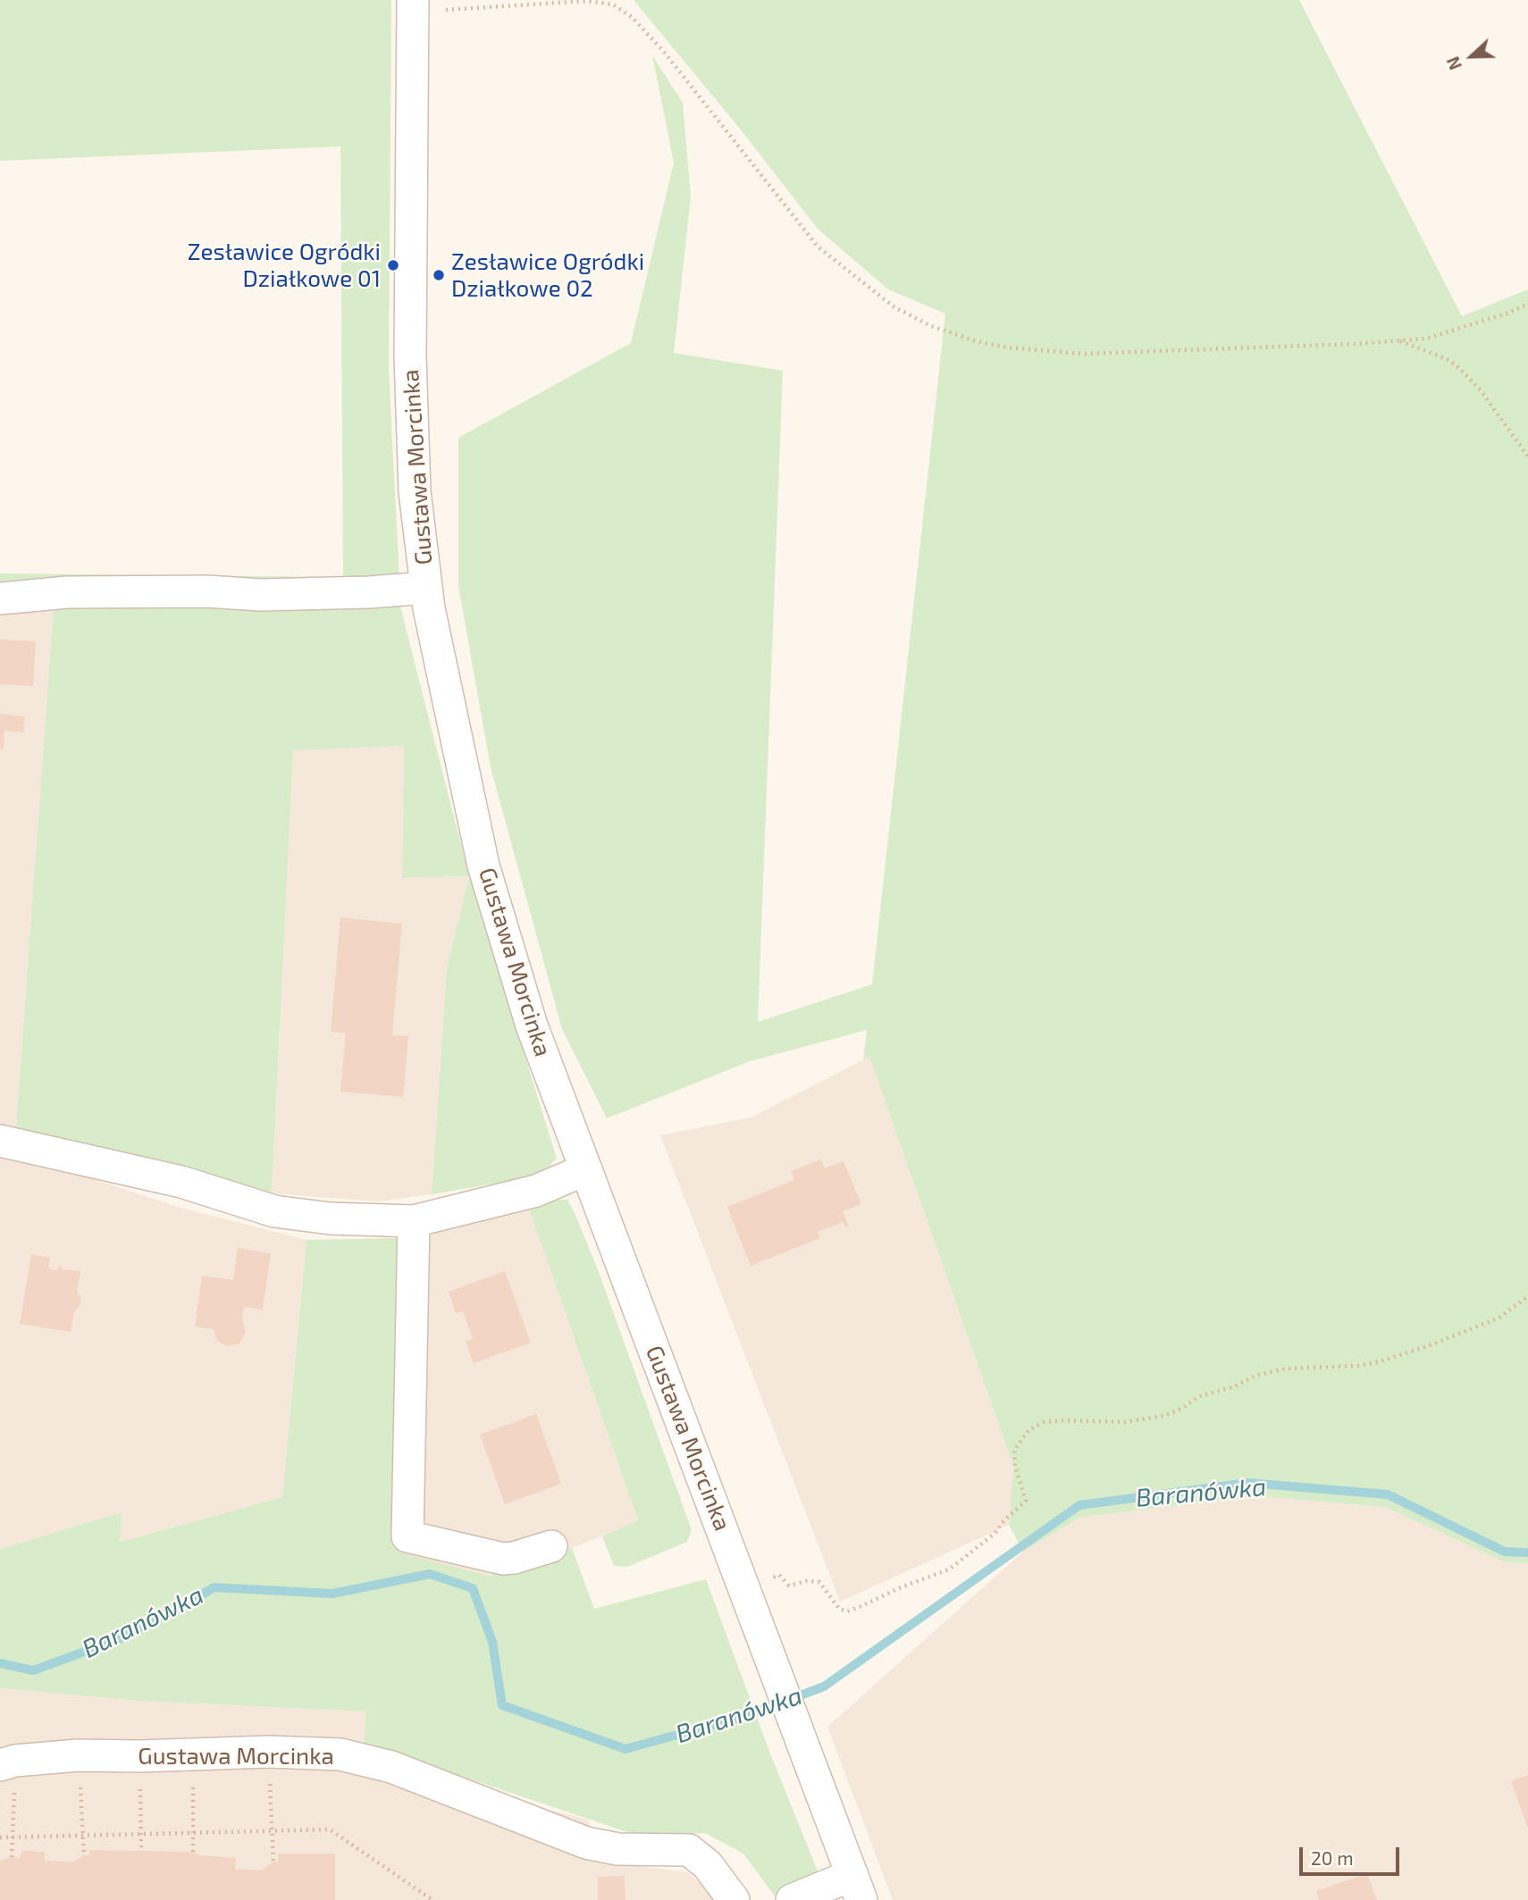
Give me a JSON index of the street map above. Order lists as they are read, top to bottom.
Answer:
{
  "streets": {
    "street": ["Gustawa Morcinka"]
  },
  "water": ["Baranówka"],
  "places": ["Zesławice Ogródki Działkowe 01", "Zesławice Ogródki Działkowe 02"],
  "scale_bar": "20 m",
  "north": "left"
}
